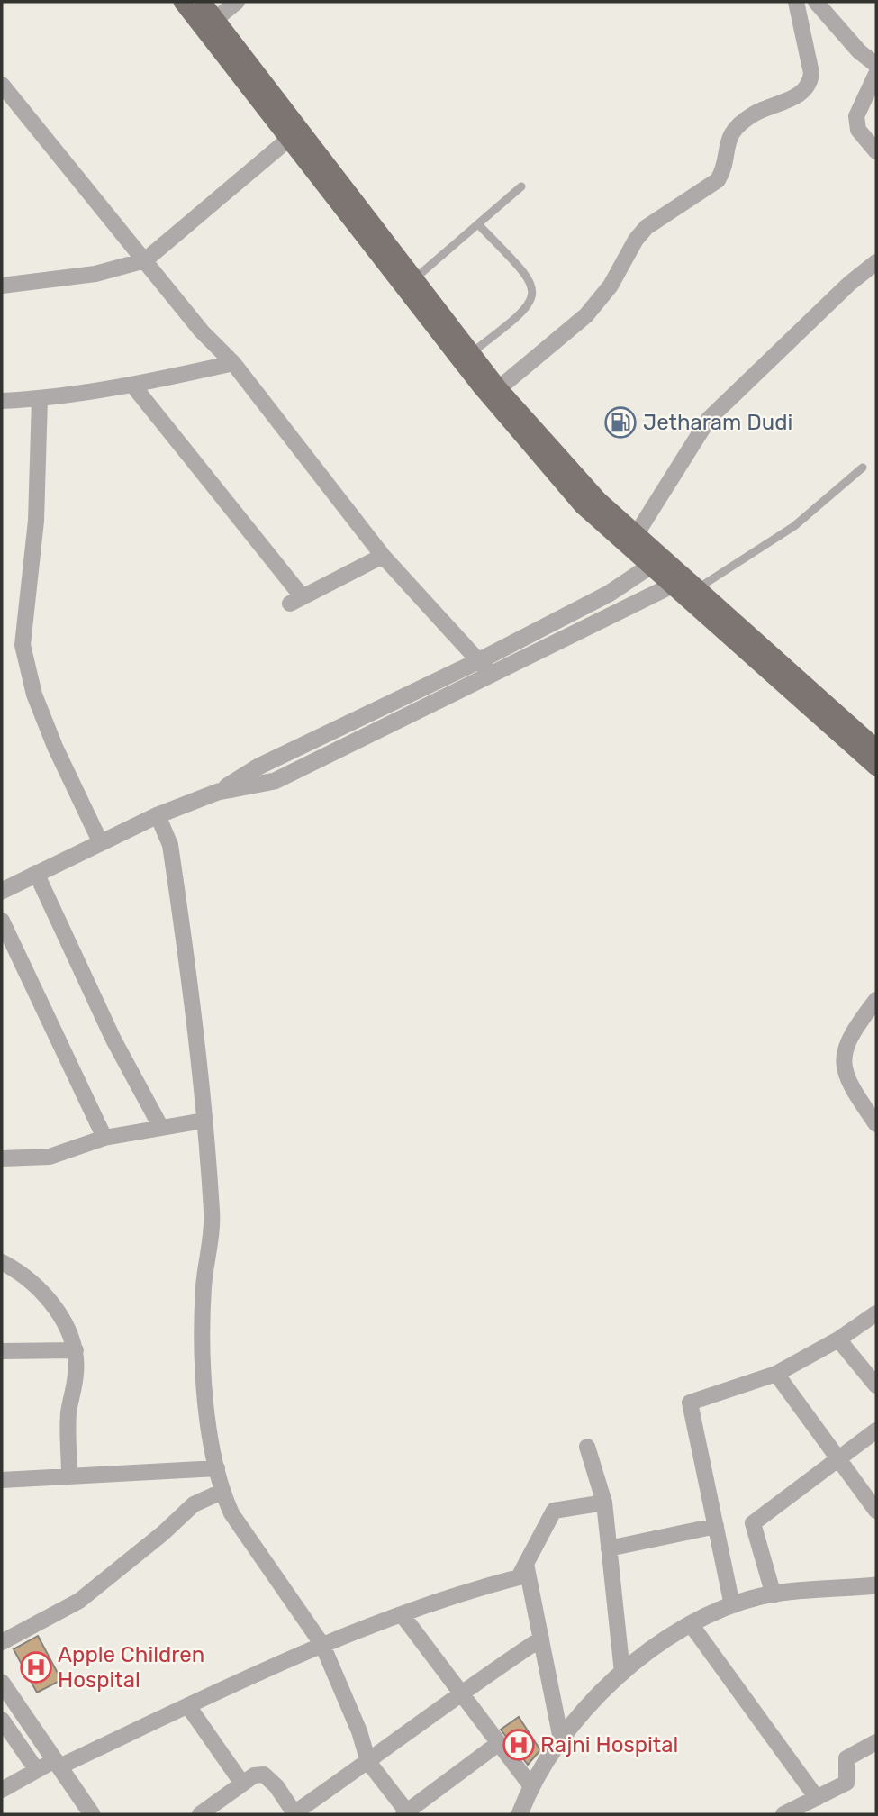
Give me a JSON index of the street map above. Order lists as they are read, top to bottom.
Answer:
{
  "places": {
    "fuel station": ["Jetharam Dudi"],
    "hospital": ["Apple Children Hospital", "Rajni Hospital"]
  }
}
